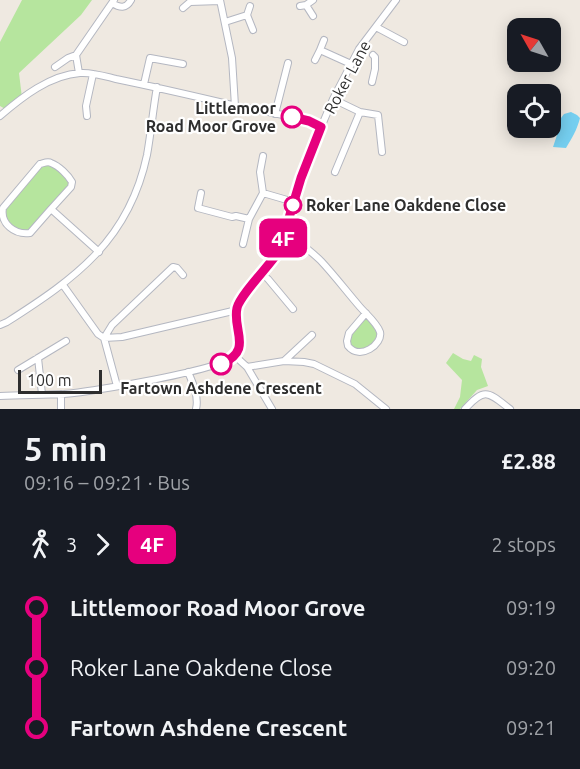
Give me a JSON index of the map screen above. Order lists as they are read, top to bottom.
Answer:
{
  "streets": {
    "street": ["Roker Lane"]
  },
  "places": ["Littlemoor Road Moor Grove", "Roker Lane Oakdene Close", "Fartown Ashdene Crescent"],
  "lines": ["bus line 4F"],
  "scale_bar": "100 m",
  "north": "top left",
  "page": {
    "on_map": "4F",
    "scale": "100 m",
    "heading": ["5 min", "09:16 – 09:21 · Bus", "£2.88"],
    "legs": ["3", "4F", "2 stops"],
    "list": [
      {
        "name": "Littlemoor Road Moor Grove",
        "value": "09:19"
      },
      {
        "name": "Roker Lane Oakdene Close",
        "value": "09:20"
      },
      {
        "name": "Fartown Ashdene Crescent",
        "value": "09:21"
      }
    ]
  }
}
